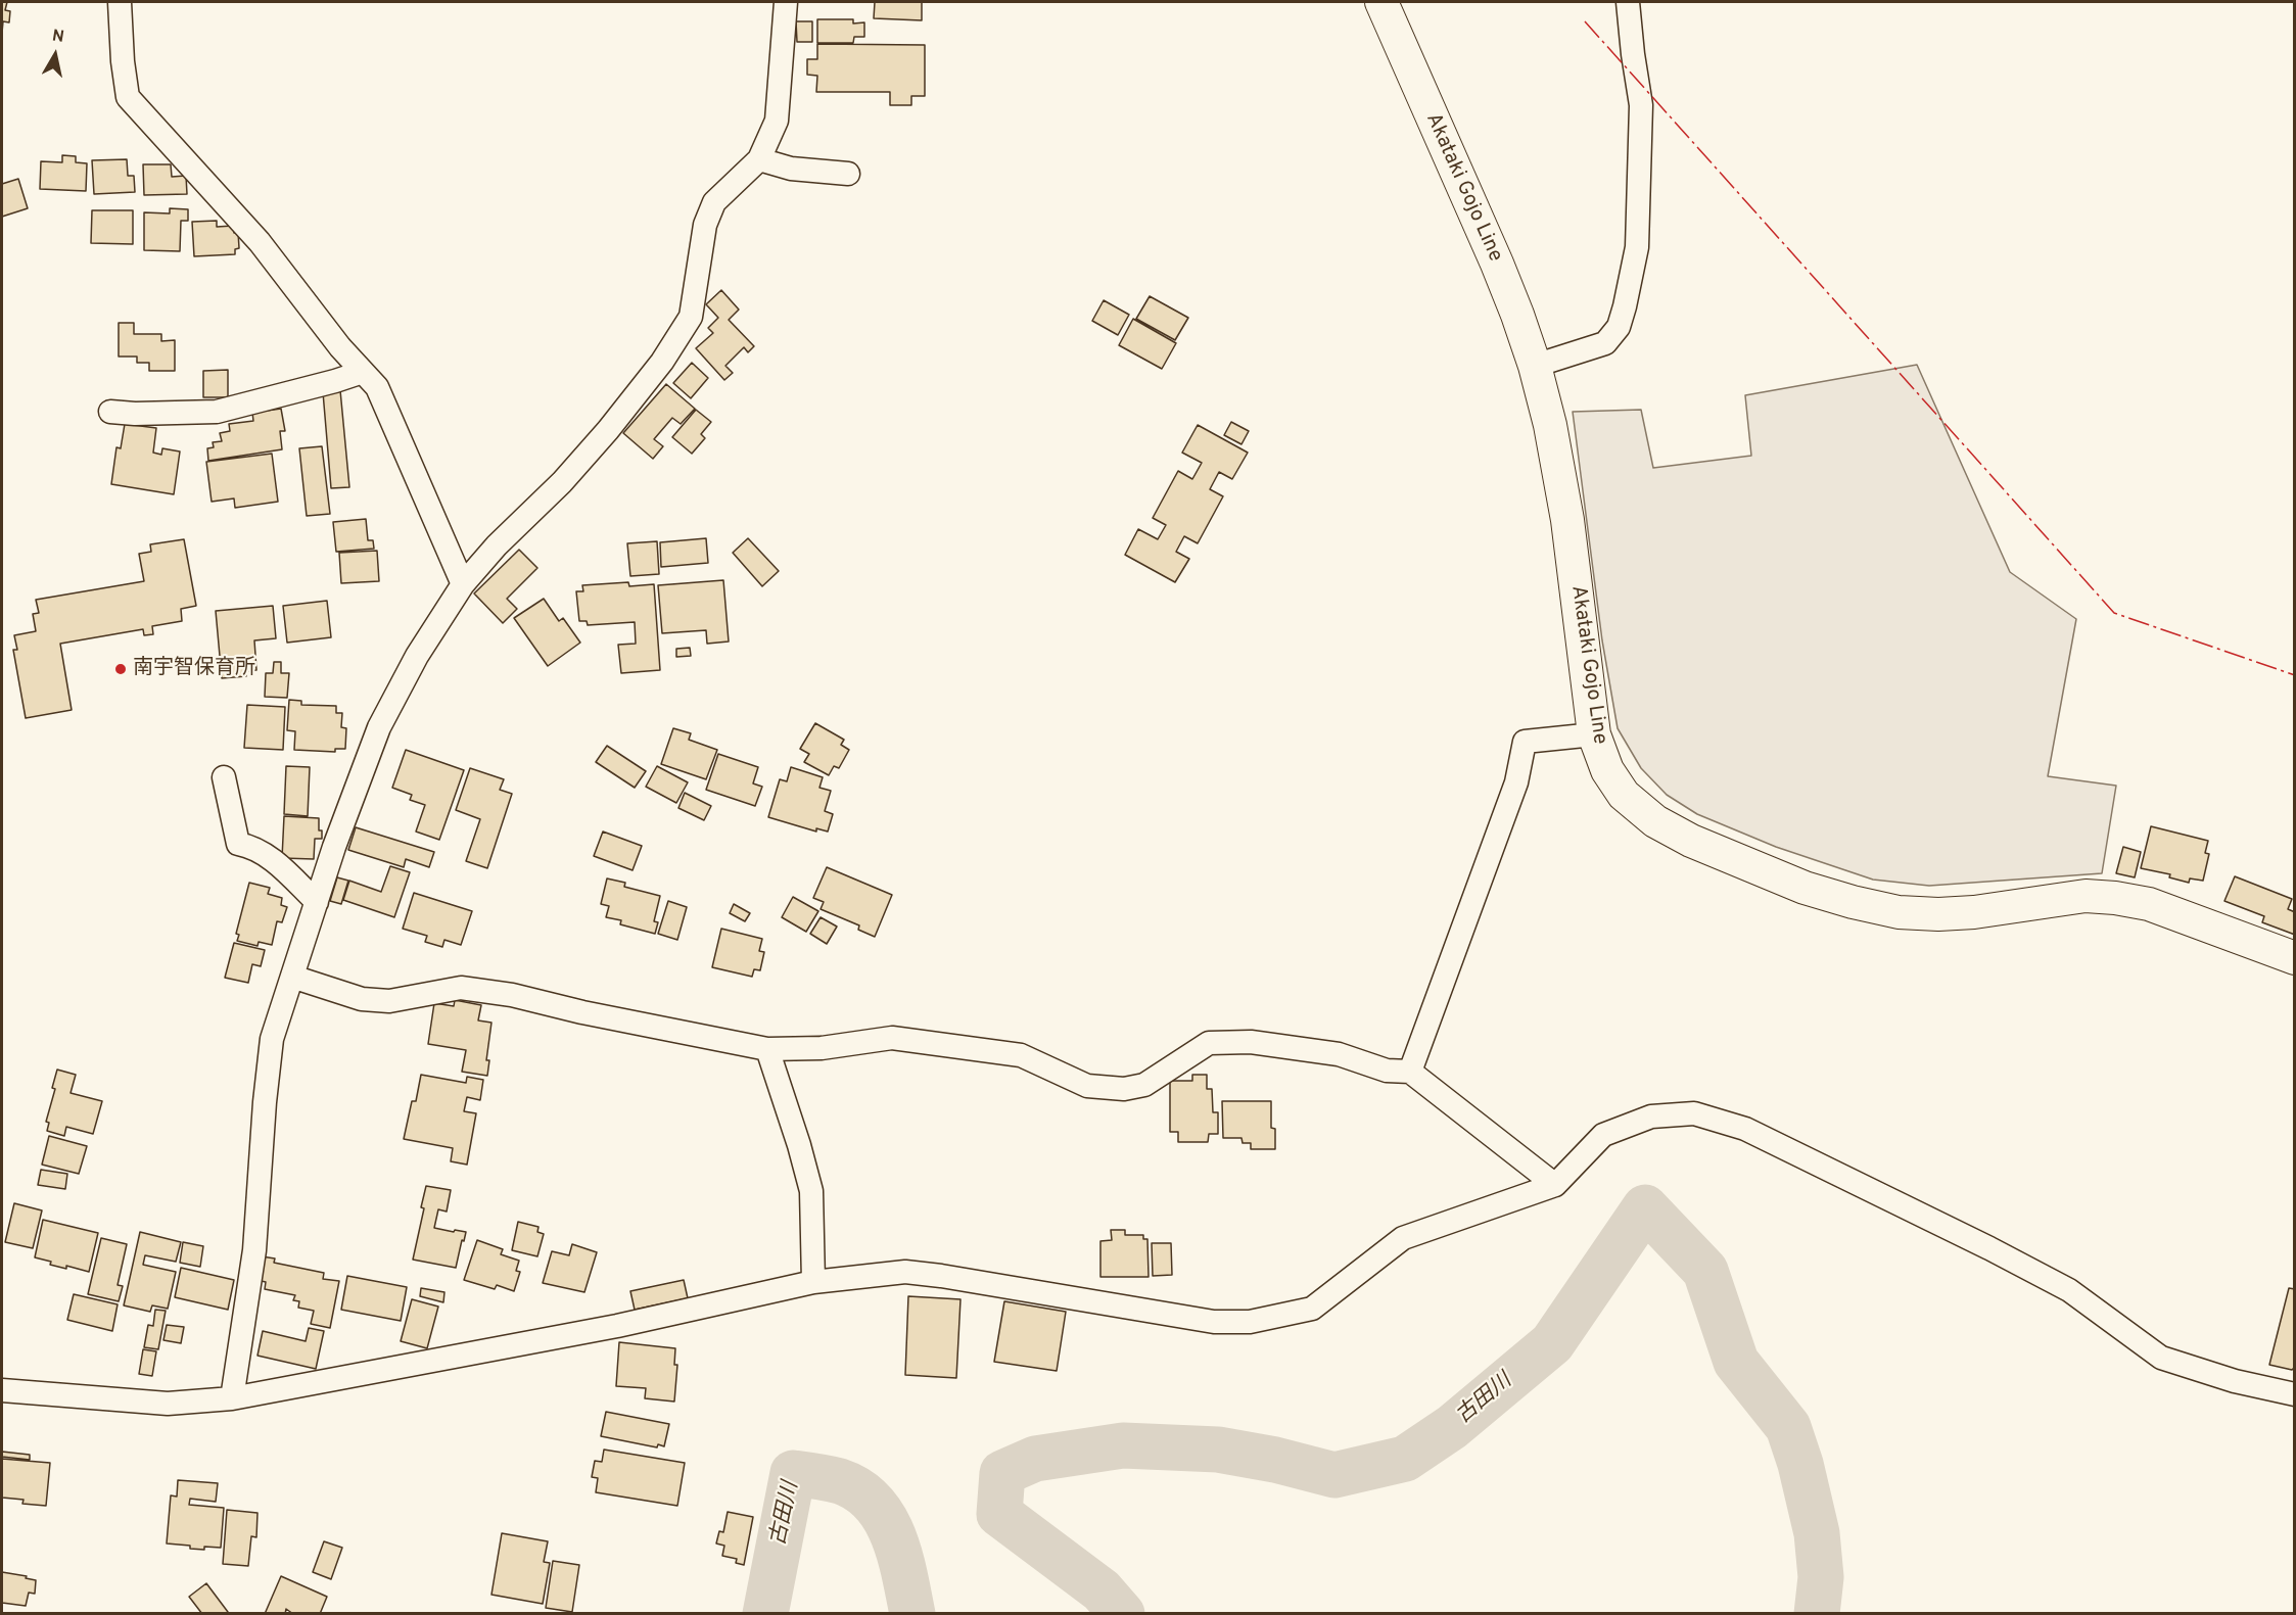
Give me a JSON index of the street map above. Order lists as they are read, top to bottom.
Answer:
{
  "streets": {
    "main road": ["Akataki Gojo Line"]
  },
  "water": ["古田川"],
  "places": ["南宇智保育所"],
  "north": "top"
}
